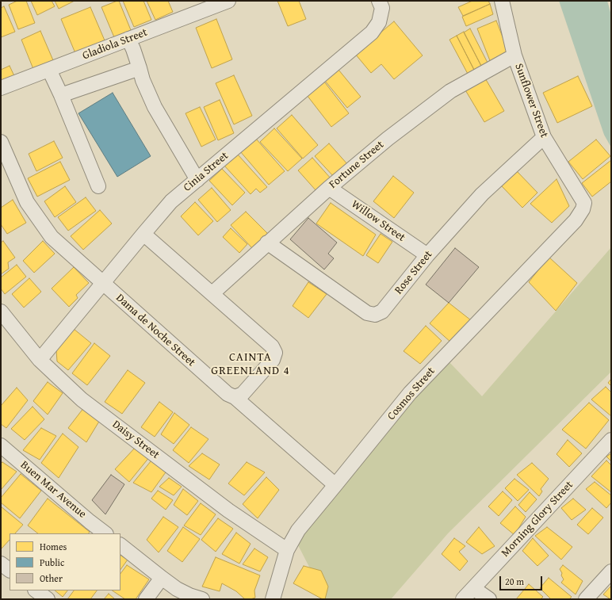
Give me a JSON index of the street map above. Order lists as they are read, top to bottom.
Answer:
{
  "streets": {
    "street": [
      "Gladiola Street",
      "Sunflower Street",
      "Fortune Street",
      "Cinia Street",
      "Willow Street",
      "Rose Street",
      "Dama de Noche Street",
      "Cosmos Street",
      "Daisy Street",
      "Buen Mar Avenue",
      "Morning Glory Street"
    ]
  },
  "crossings": [
    ["Sunflower Street", "Fortune Street"],
    ["Sunflower Street", "Rose Street"],
    ["Sunflower Street", "Cosmos Street"],
    ["Fortune Street", "Willow Street"],
    ["Fortune Street", "Rose Street"],
    ["Cinia Street", "Dama de Noche Street"],
    ["Cinia Street", "Daisy Street"],
    ["Willow Street", "Rose Street"],
    ["Dama de Noche Street", "Cosmos Street"],
    ["Cosmos Street", "Daisy Street"]
  ],
  "districts": ["CAINTA GREENLAND 4"],
  "legend": ["Homes", "Public", "Other"],
  "scale_bar": "20 m"
}
